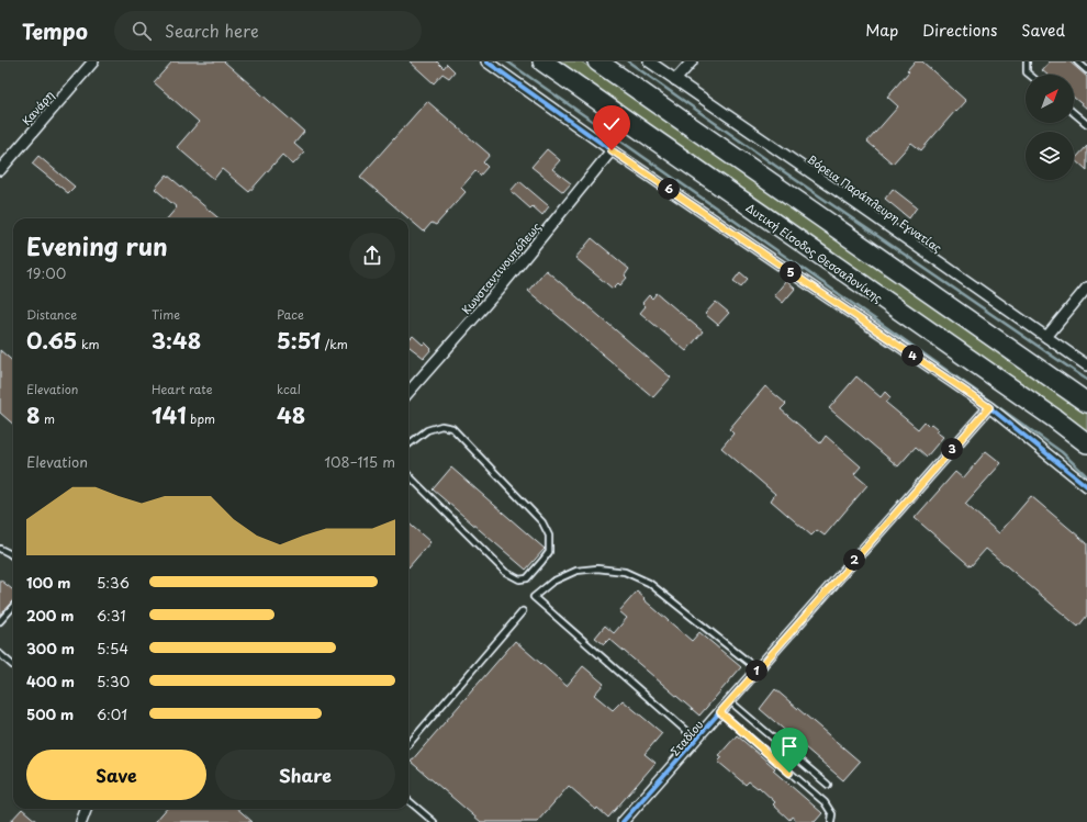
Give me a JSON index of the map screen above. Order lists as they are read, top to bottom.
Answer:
{
  "streets": {
    "highway": ["Δυτική Είσοδος Θεσσαλονίκης"],
    "street": [
      "Κανάρη",
      "Βόρεια Παράπλευρη Εγνατίας",
      "Κωνσταντινουπόλεως",
      "Σταδίου"
    ]
  },
  "north": "top right",
  "page": {
    "header": "Tempo",
    "search": "Search here",
    "nav": ["Map", "Directions", "Saved"],
    "pins": [
      "6",
      "5",
      "4",
      "3",
      "2",
      "1"
    ],
    "heading": ["Evening run", "19:00"],
    "stats": [
      ["Distance", "0.65 km"],
      ["Time", "3:48"],
      ["Pace", "5:51 /km"],
      ["Elevation", "8 m"],
      ["Heart rate", "141 bpm"],
      ["kcal", "48"]
    ],
    "chart": ["Elevation", "108–115 m"],
    "list": [
      {
        "name": "100 m",
        "note": "5:36"
      },
      {
        "name": "200 m",
        "note": "6:31"
      },
      {
        "name": "300 m",
        "note": "5:54"
      },
      {
        "name": "400 m",
        "note": "5:30"
      },
      {
        "name": "500 m",
        "note": "6:01"
      }
    ],
    "buttons": ["Save", "Share"]
  }
}
